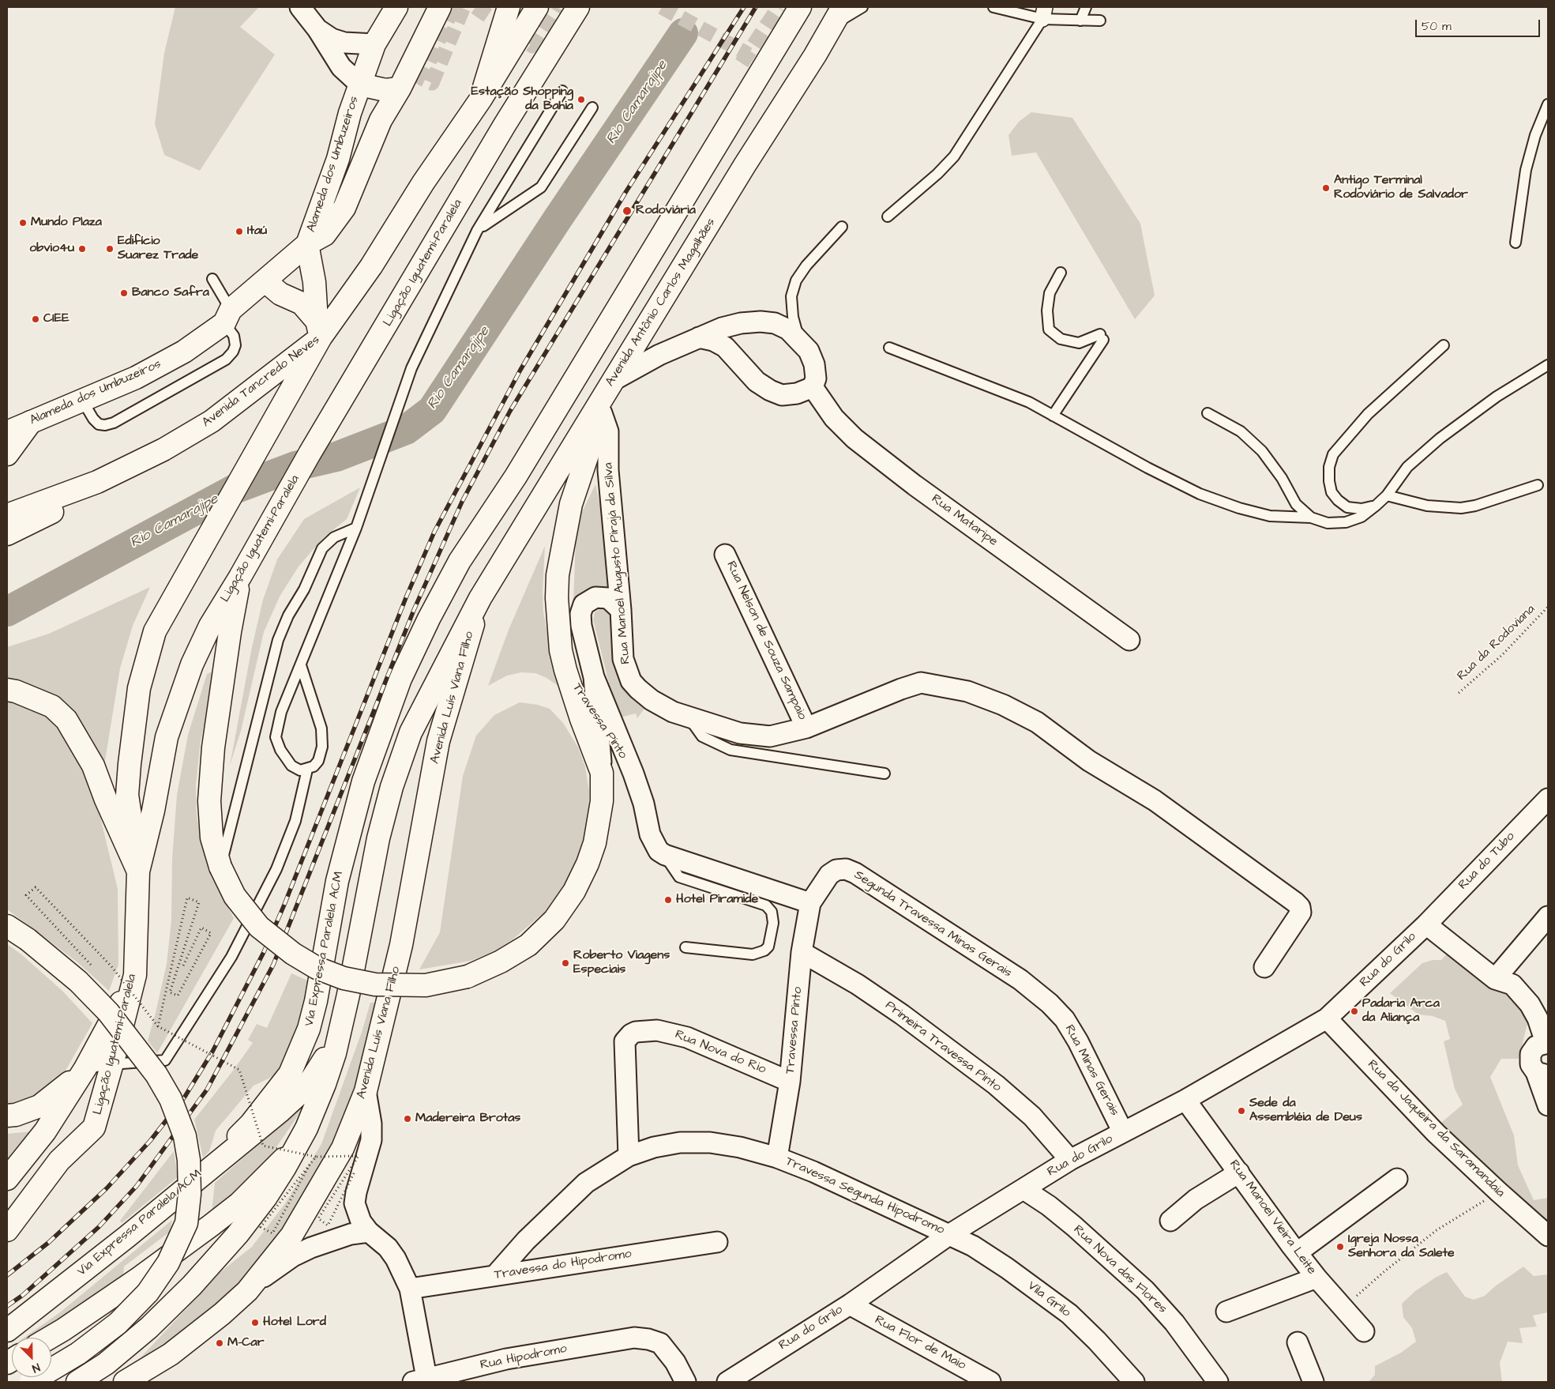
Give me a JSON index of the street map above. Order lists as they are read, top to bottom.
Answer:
{
  "streets": {
    "main road": [
      "Alameda dos Umbuzeiros",
      "Ligação Iguatemi-Paralela",
      "Avenida Antônio Carlos Magalhães",
      "Avenida Tancredo Neves",
      "Avenida Luís Viana Filho",
      "Via Expressa Paralela ACM"
    ],
    "street": [
      "Rua Mataripe",
      "Rua Manoel Augusto Pirajá da Silva",
      "Rua Nelson de Souza Sampaio",
      "Travessa Pinto",
      "Rua do Tubo",
      "Segunda Travessa Minas Gerais",
      "Rua do Grilo",
      "Primeira Travessa Pinto",
      "Rua Nova do Rio",
      "Rua Minas Gerais",
      "Rua da Jaqueira da Saramandaia",
      "Travessa Segunda Hipodromo",
      "Rua Manoel Vieira Leite",
      "Travessa do Hipodromo",
      "Rua Nova das Flores",
      "Vila Grilo",
      "Rua Flor de Maio",
      "Rua Hipodromo"
    ],
    "path": ["Rua da Rodoviana"]
  },
  "crossings": [
    ["Avenida Antônio Carlos Magalhães", "Avenida Luís Viana Filho"],
    ["Rua Manoel Augusto Pirajá da Silva", "Rua Nelson de Souza Sampaio"],
    ["Travessa Pinto", "Segunda Travessa Minas Gerais"],
    ["Travessa Pinto", "Primeira Travessa Pinto"],
    ["Travessa Pinto", "Rua Nova do Rio"],
    ["Travessa Pinto", "Travessa Segunda Hipodromo"],
    ["Rua do Tubo", "Rua do Grilo"],
    ["Segunda Travessa Minas Gerais", "Rua Minas Gerais"],
    ["Rua do Grilo", "Primeira Travessa Pinto"],
    ["Rua do Grilo", "Rua Minas Gerais"],
    ["Rua do Grilo", "Rua da Jaqueira da Saramandaia"],
    ["Rua do Grilo", "Travessa Segunda Hipodromo"],
    ["Rua do Grilo", "Rua Manoel Vieira Leite"],
    ["Rua do Grilo", "Rua Nova das Flores"],
    ["Rua do Grilo", "Vila Grilo"],
    ["Rua do Grilo", "Rua Flor de Maio"],
    ["Rua Nova do Rio", "Travessa Segunda Hipodromo"],
    ["Travessa Segunda Hipodromo", "Travessa do Hipodromo"],
    ["Travessa Segunda Hipodromo", "Vila Grilo"]
  ],
  "water": ["Rio Camarajipe"],
  "places": [
    "Estação Shopping da Bahia",
    "Antigo Terminal Rodoviário de Salvador",
    "Rodoviária",
    "Mundo Plaza",
    "Itaú",
    "obvio4u",
    "Edifício Suarez Trade",
    "Banco Safra",
    "CIEE",
    "Hotel Piramide",
    "Roberto Viagens Especiais",
    "Padaria Arca da Aliança",
    "Sede da Assembléia de Deus",
    "Madereira Brotas",
    "Igreja Nossa Senhora da Salete",
    "Hotel Lord",
    "M-Car"
  ],
  "scale_bar": "50 m",
  "north": "bottom right"
}
